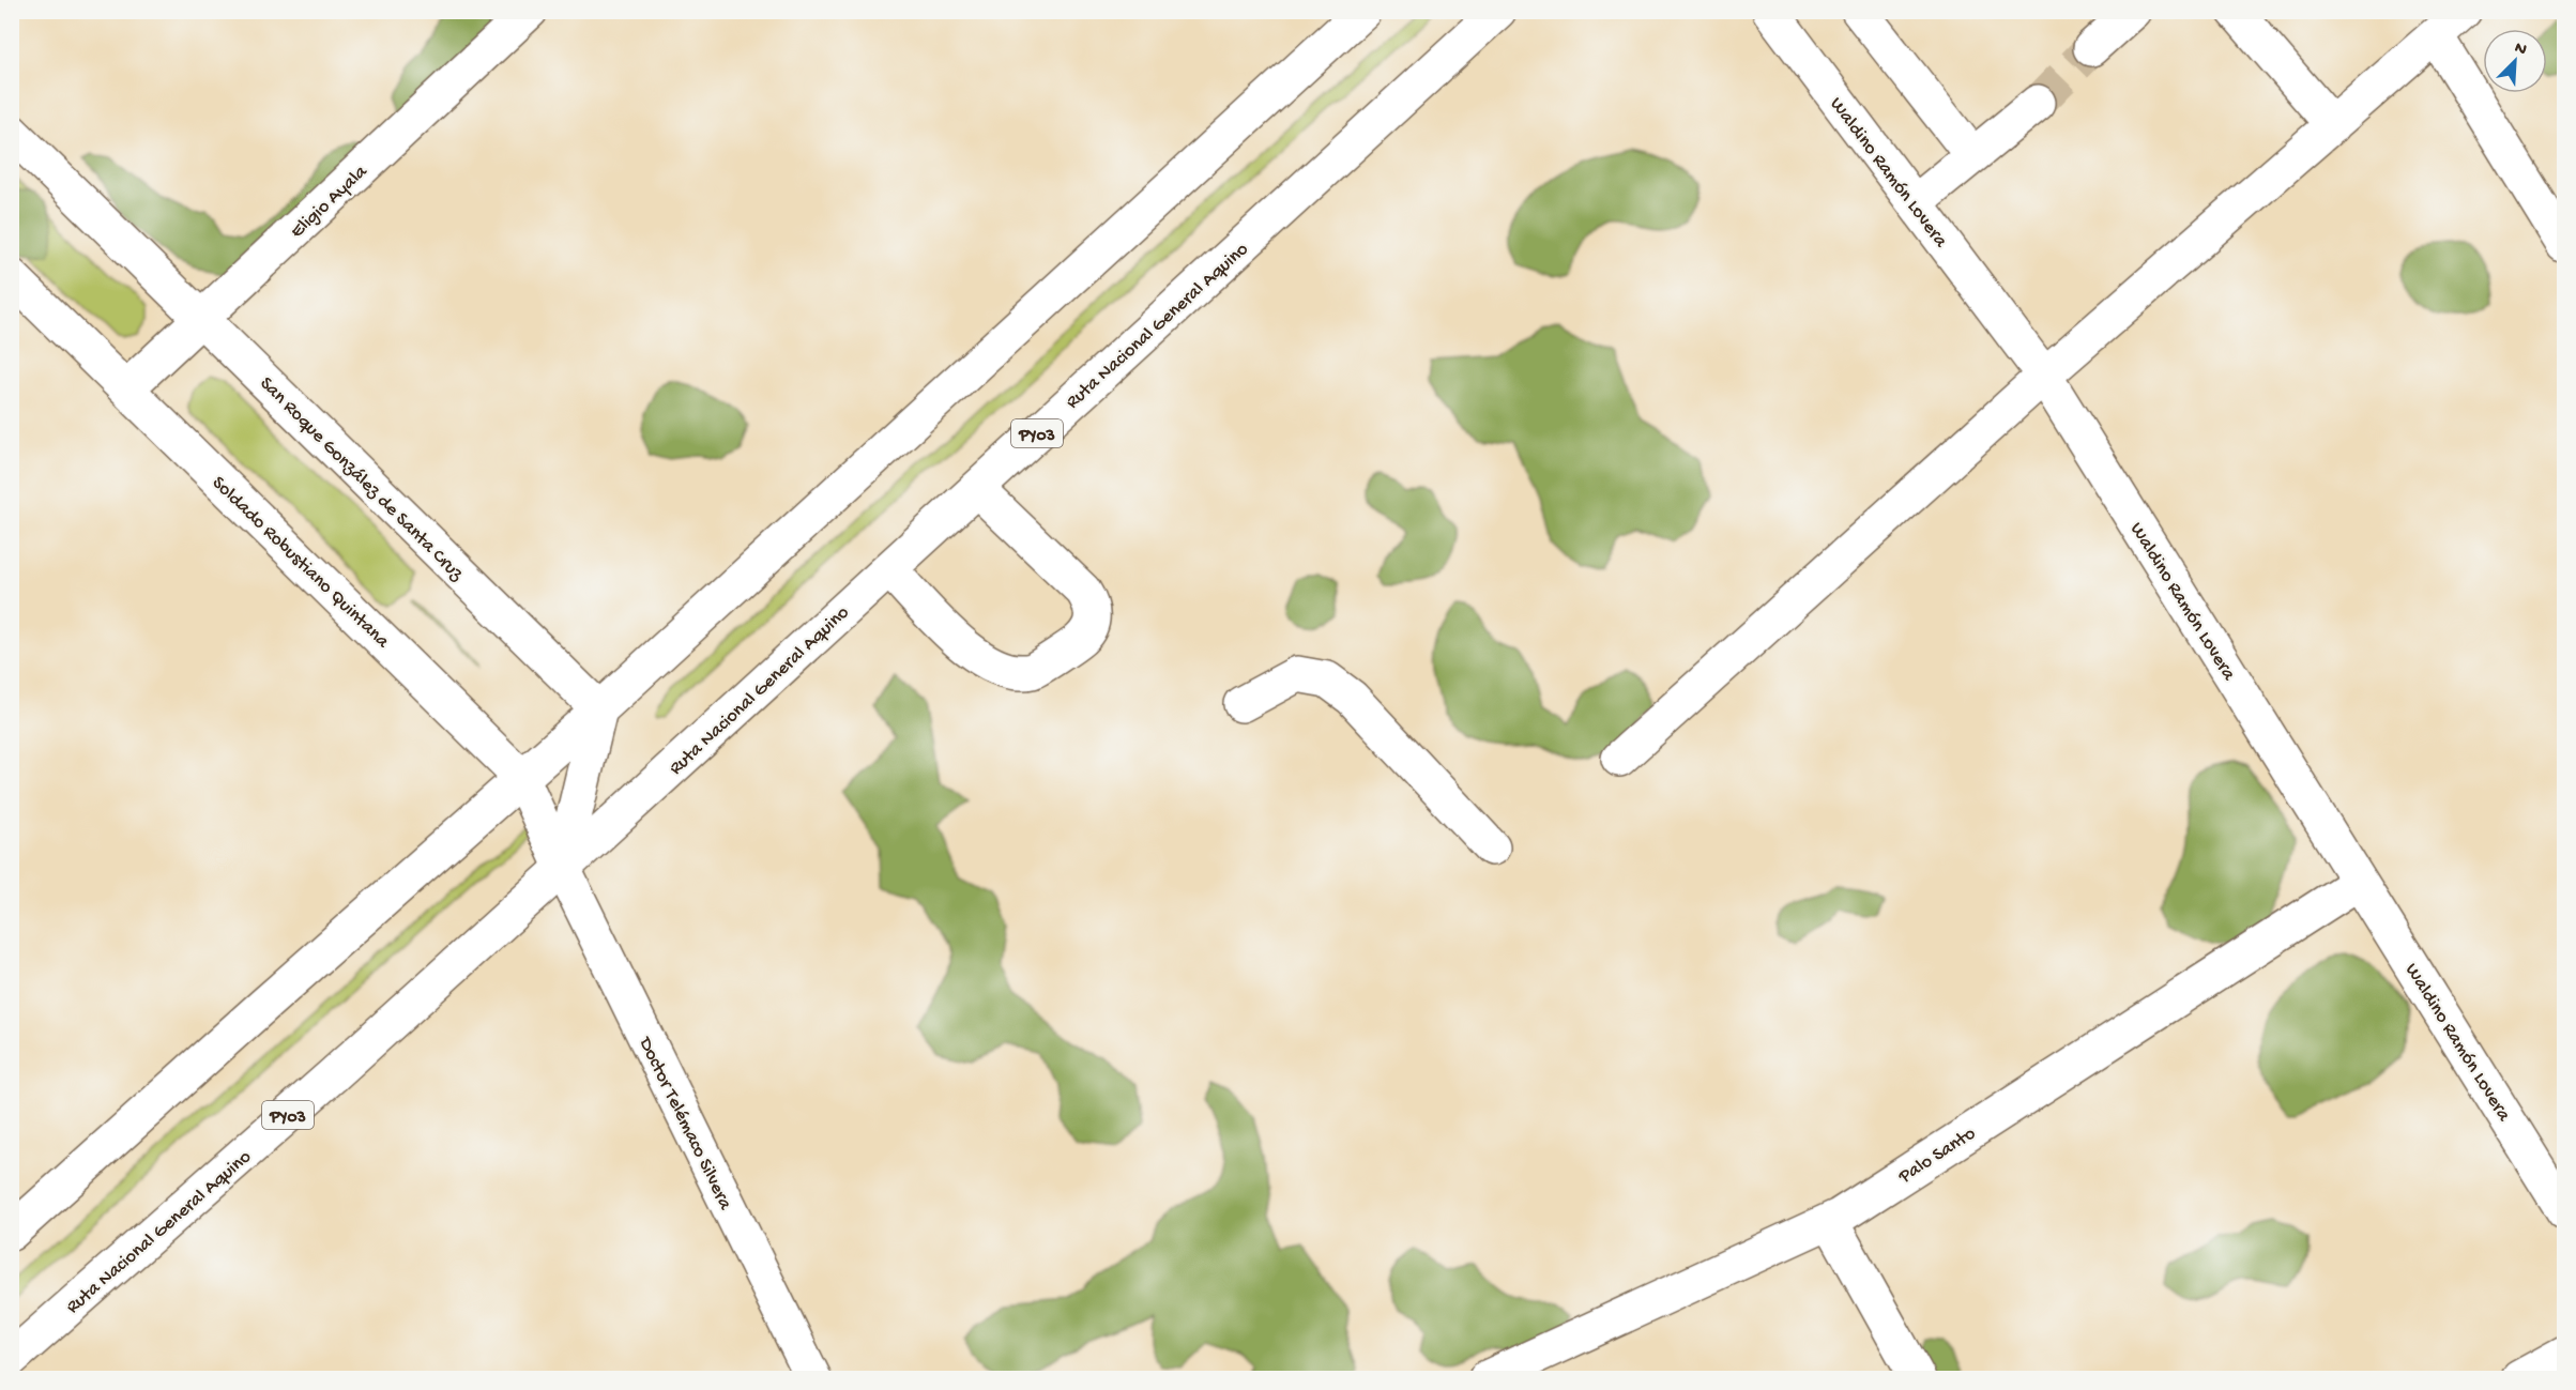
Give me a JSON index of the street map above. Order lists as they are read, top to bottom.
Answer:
{
  "streets": {
    "main road": [
      "Waldino Ramón Lovera",
      "Eligio Ayala",
      "Ruta Nacional General Aquino",
      "PY03",
      "San Roque González de Santa Cruz",
      "Soldado Robustiano Quintana",
      "Doctor Telémaco Silvera",
      "Palo Santo"
    ]
  },
  "crossings": [
    ["Waldino Ramón Lovera", "Palo Santo"],
    ["Eligio Ayala", "San Roque González de Santa Cruz"],
    ["Eligio Ayala", "Soldado Robustiano Quintana"],
    ["Ruta Nacional General Aquino", "Soldado Robustiano Quintana"],
    ["Ruta Nacional General Aquino", "Doctor Telémaco Silvera"],
    ["Soldado Robustiano Quintana", "Doctor Telémaco Silvera"]
  ],
  "north": "top right"
}
